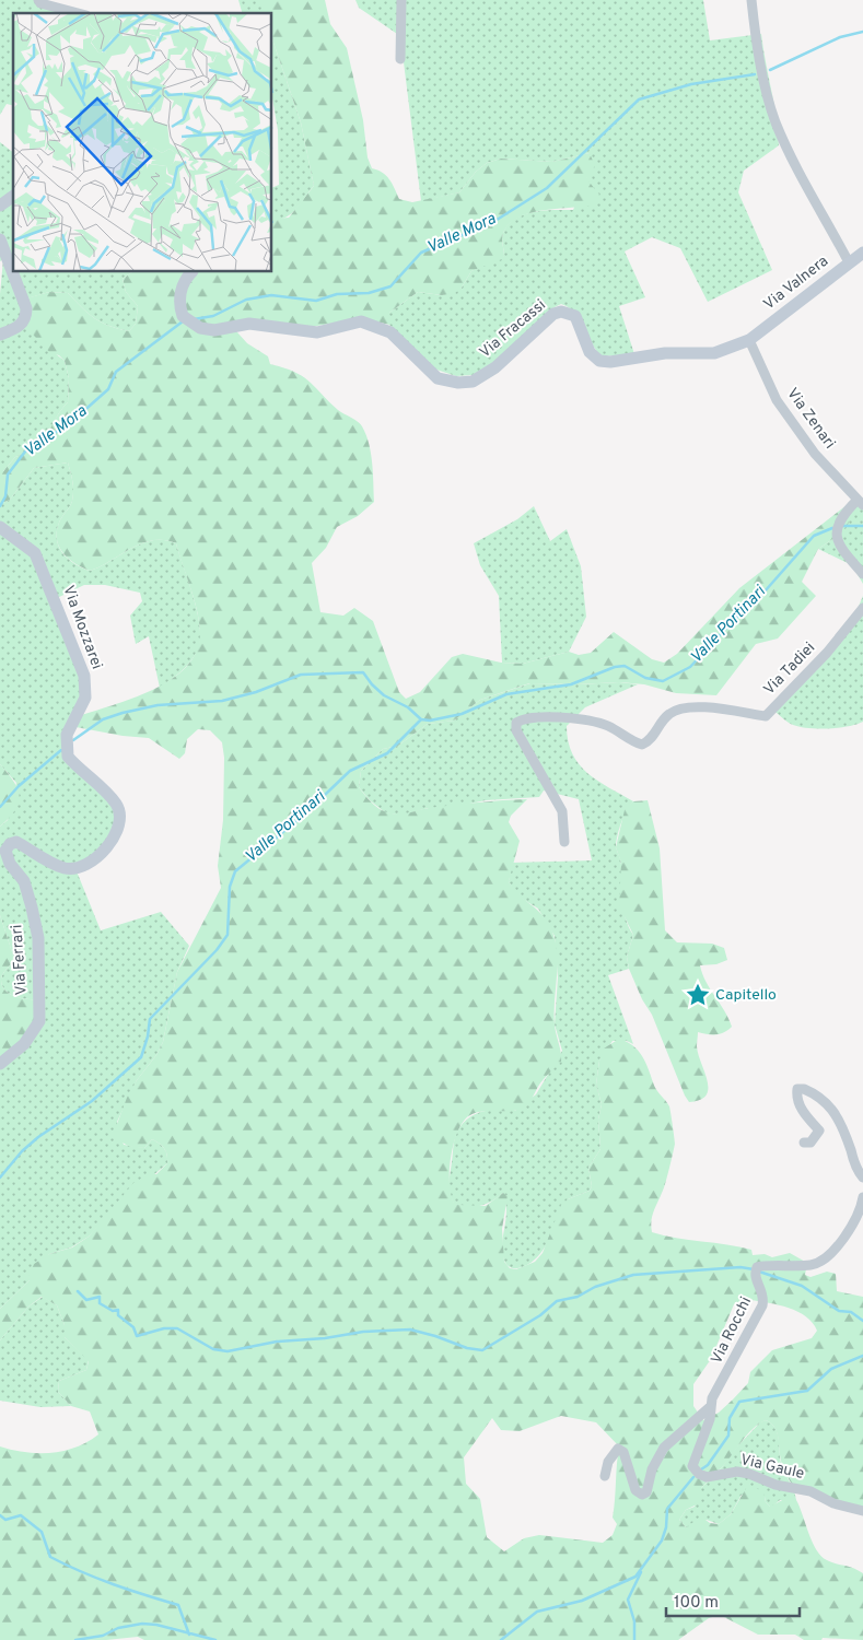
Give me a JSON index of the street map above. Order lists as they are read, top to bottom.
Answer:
{
  "streets": {
    "street": [
      "Via Valnera",
      "Via Fracassi",
      "Via Zenari",
      "Via Mozzarei",
      "Via Tadiei",
      "Via Ferrari",
      "Via Rocchi",
      "Via Gaule"
    ]
  },
  "crossings": [
    ["Via Valnera", "Via Fracassi"],
    ["Via Valnera", "Via Zenari"],
    ["Via Fracassi", "Via Zenari"],
    ["Via Mozzarei", "Via Ferrari"],
    ["Via Rocchi", "Via Gaule"]
  ],
  "water": ["Valle Mora", "Valle Portinari"],
  "places": {
    "place": ["Capitello"]
  },
  "scale_bar": "100 m"
}
